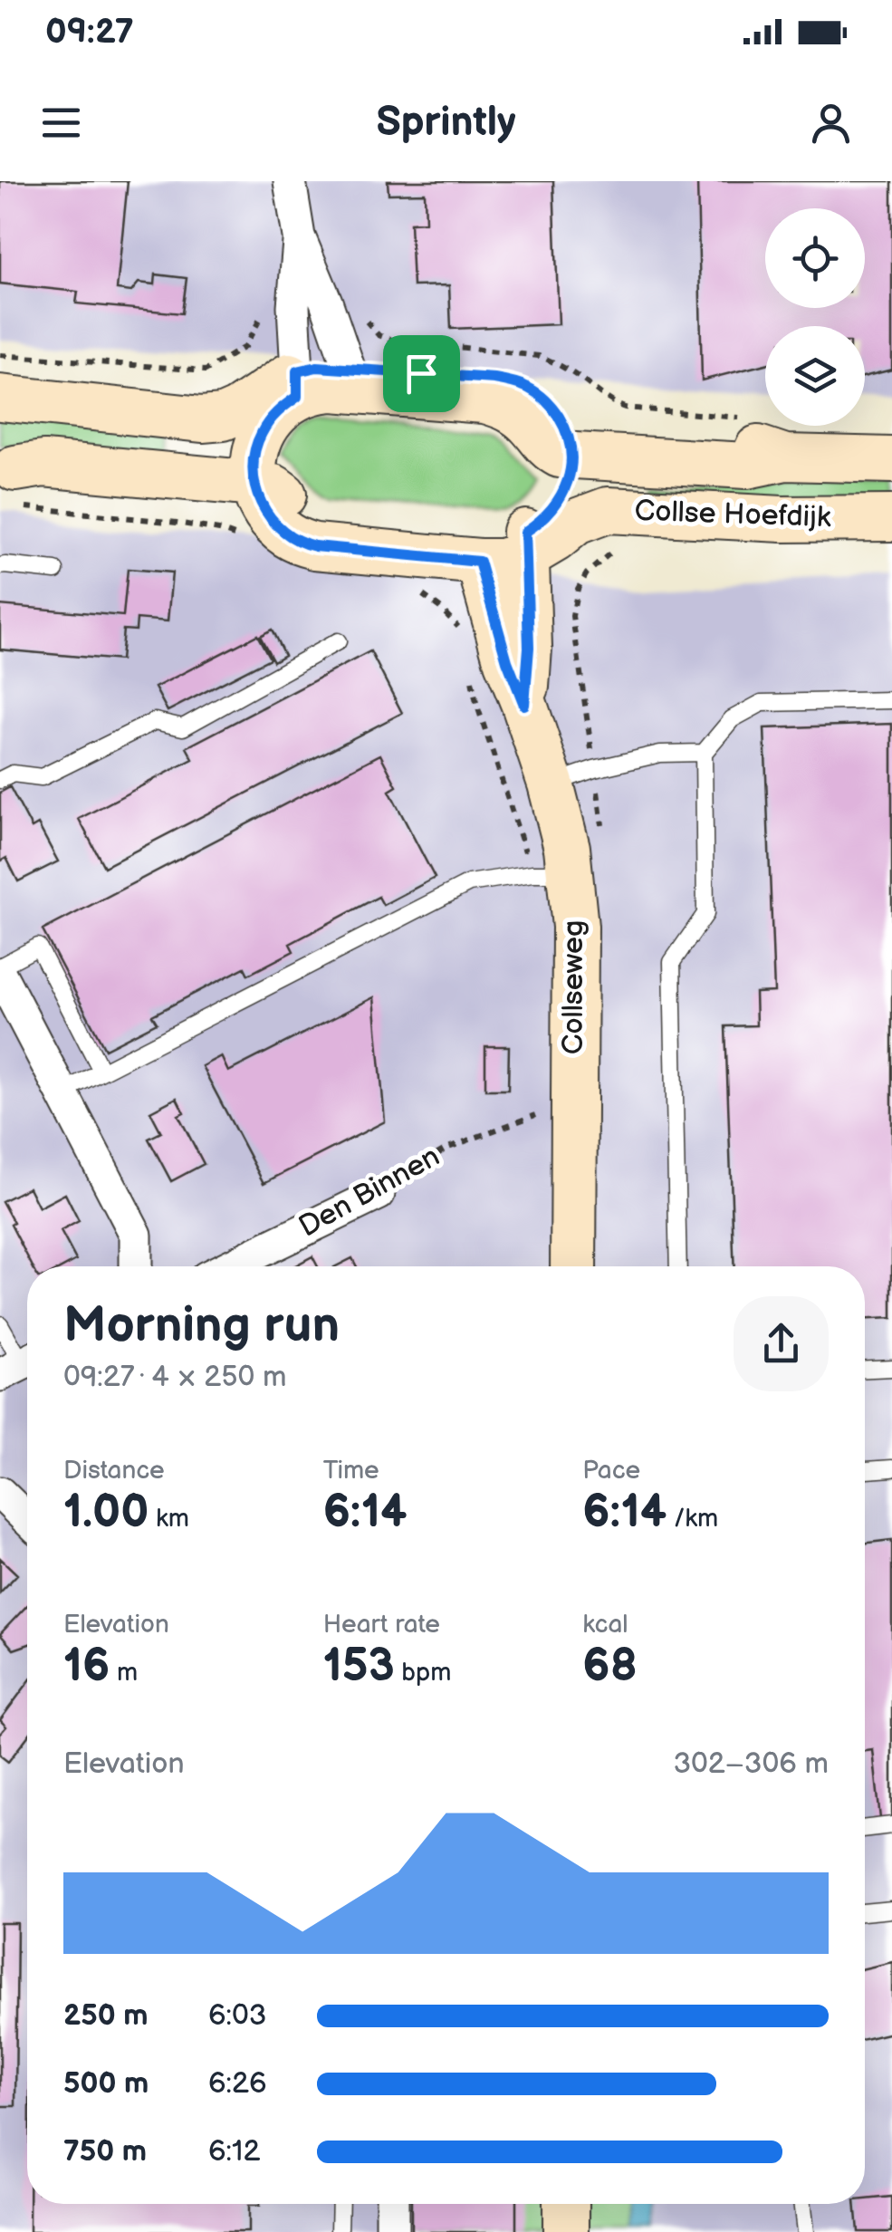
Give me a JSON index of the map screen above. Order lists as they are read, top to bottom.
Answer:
{
  "streets": {
    "main road": ["Collse Hoefdijk", "Collseweg"],
    "street": ["Den Binnen"]
  },
  "crossings": [
    ["Collse Hoefdijk", "Collseweg"]
  ],
  "page": {
    "status": "09:27",
    "header": "Sprintly",
    "heading": ["Morning run", "09:27 · 4 × 250 m"],
    "stats": [
      ["Distance", "1.00 km"],
      ["Time", "6:14"],
      ["Pace", "6:14 /km"],
      ["Elevation", "16 m"],
      ["Heart rate", "153 bpm"],
      ["kcal", "68"]
    ],
    "chart": ["Elevation", "302–306 m"],
    "list": [
      {
        "name": "250 m",
        "note": "6:03"
      },
      {
        "name": "500 m",
        "note": "6:26"
      },
      {
        "name": "750 m",
        "note": "6:12"
      }
    ]
  }
}
